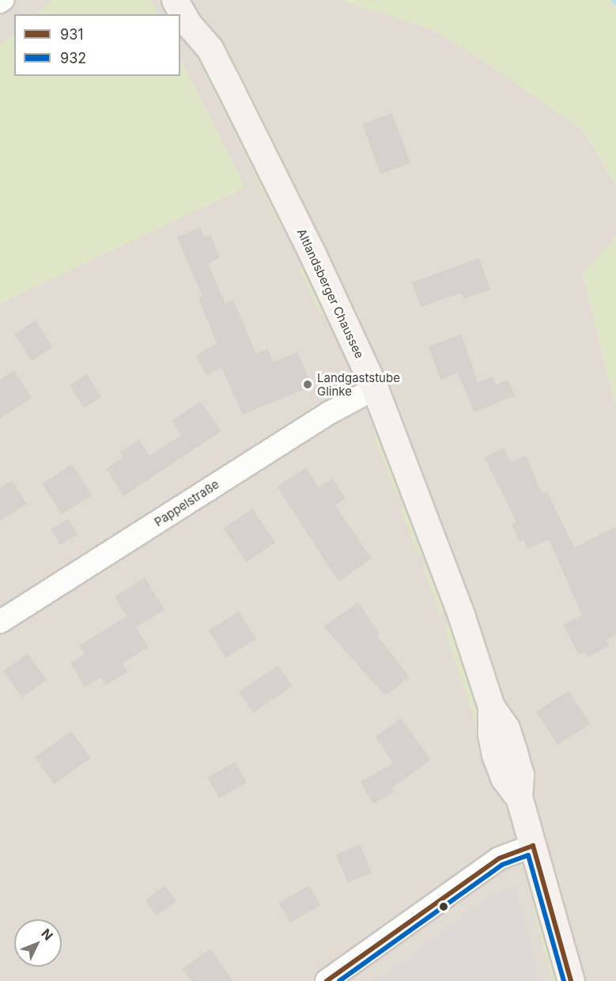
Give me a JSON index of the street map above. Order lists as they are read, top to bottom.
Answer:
{
  "streets": {
    "main road": ["Altlandsberger Chaussee"],
    "street": ["Pappelstraße"]
  },
  "crossings": [
    ["Altlandsberger Chaussee", "Pappelstraße"]
  ],
  "places": ["Landgaststube Glinke"],
  "lines": ["transit line 931", "transit line 932"],
  "legend": ["931", "932"],
  "north": "top right"
}
